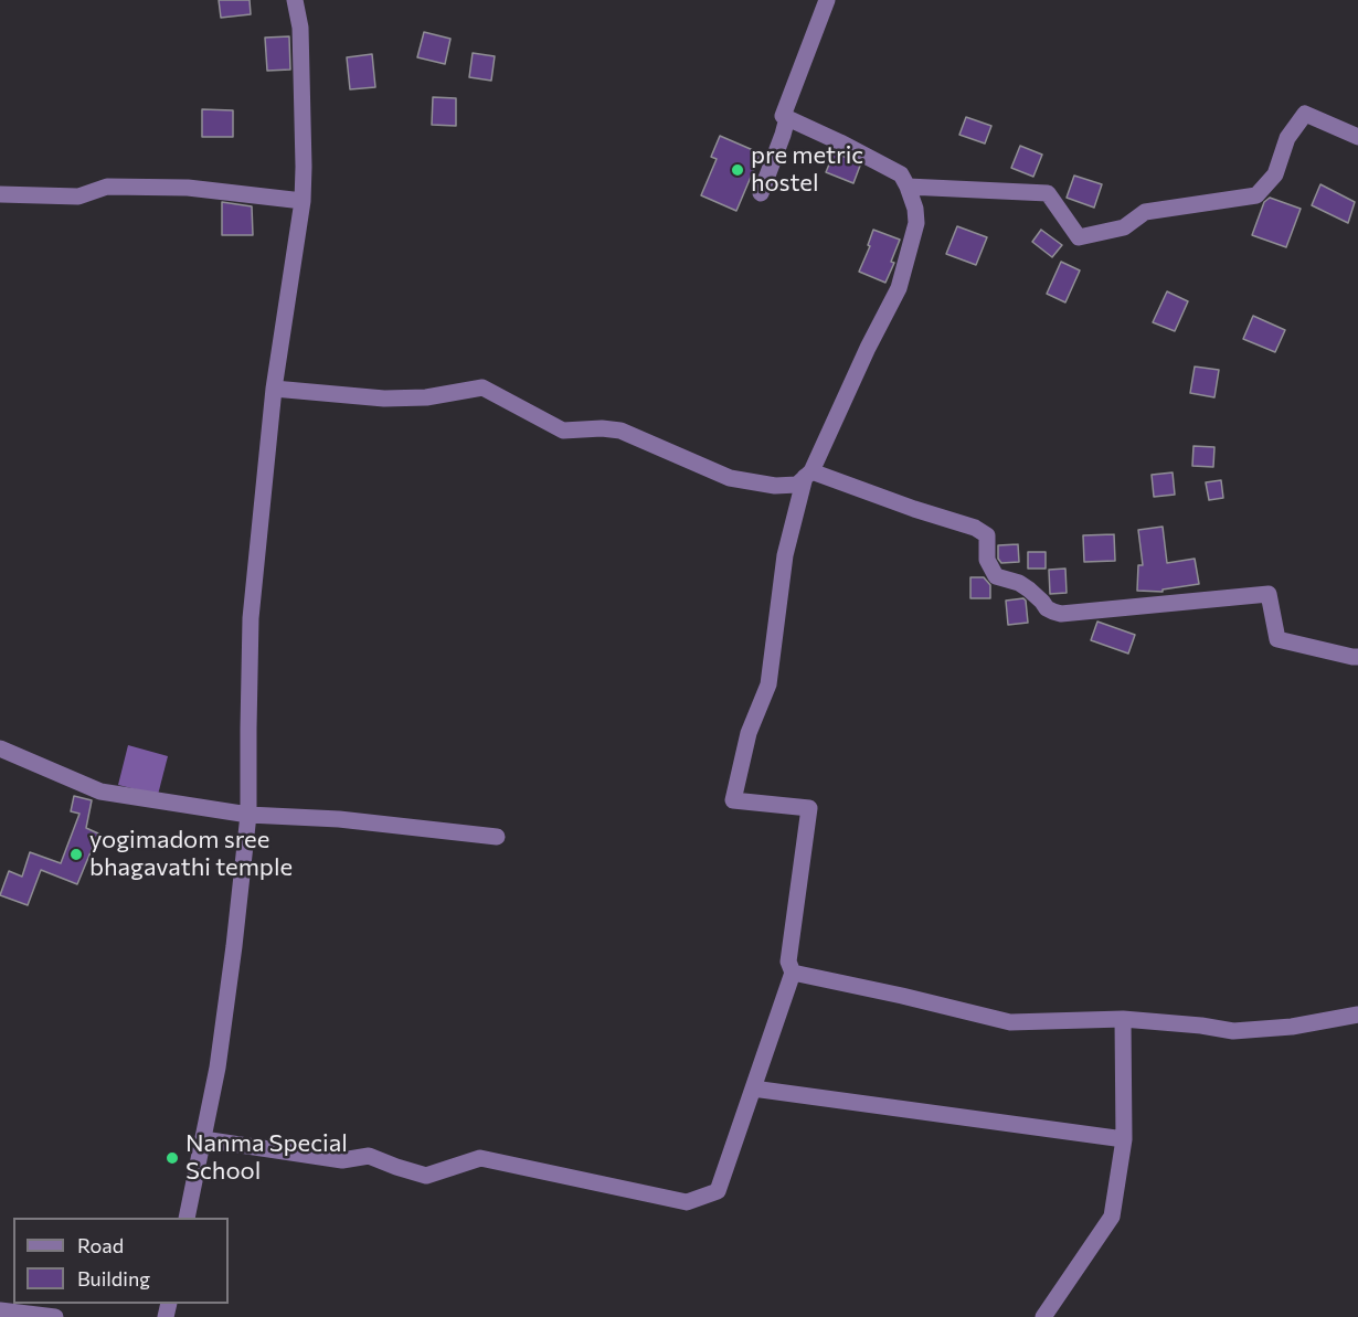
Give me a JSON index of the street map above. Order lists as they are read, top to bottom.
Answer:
{
  "places": ["pre metric hostel", "yogimadom sree bhagavathi temple", "Nanma Special School"],
  "legend": ["Road", "Building"]
}
